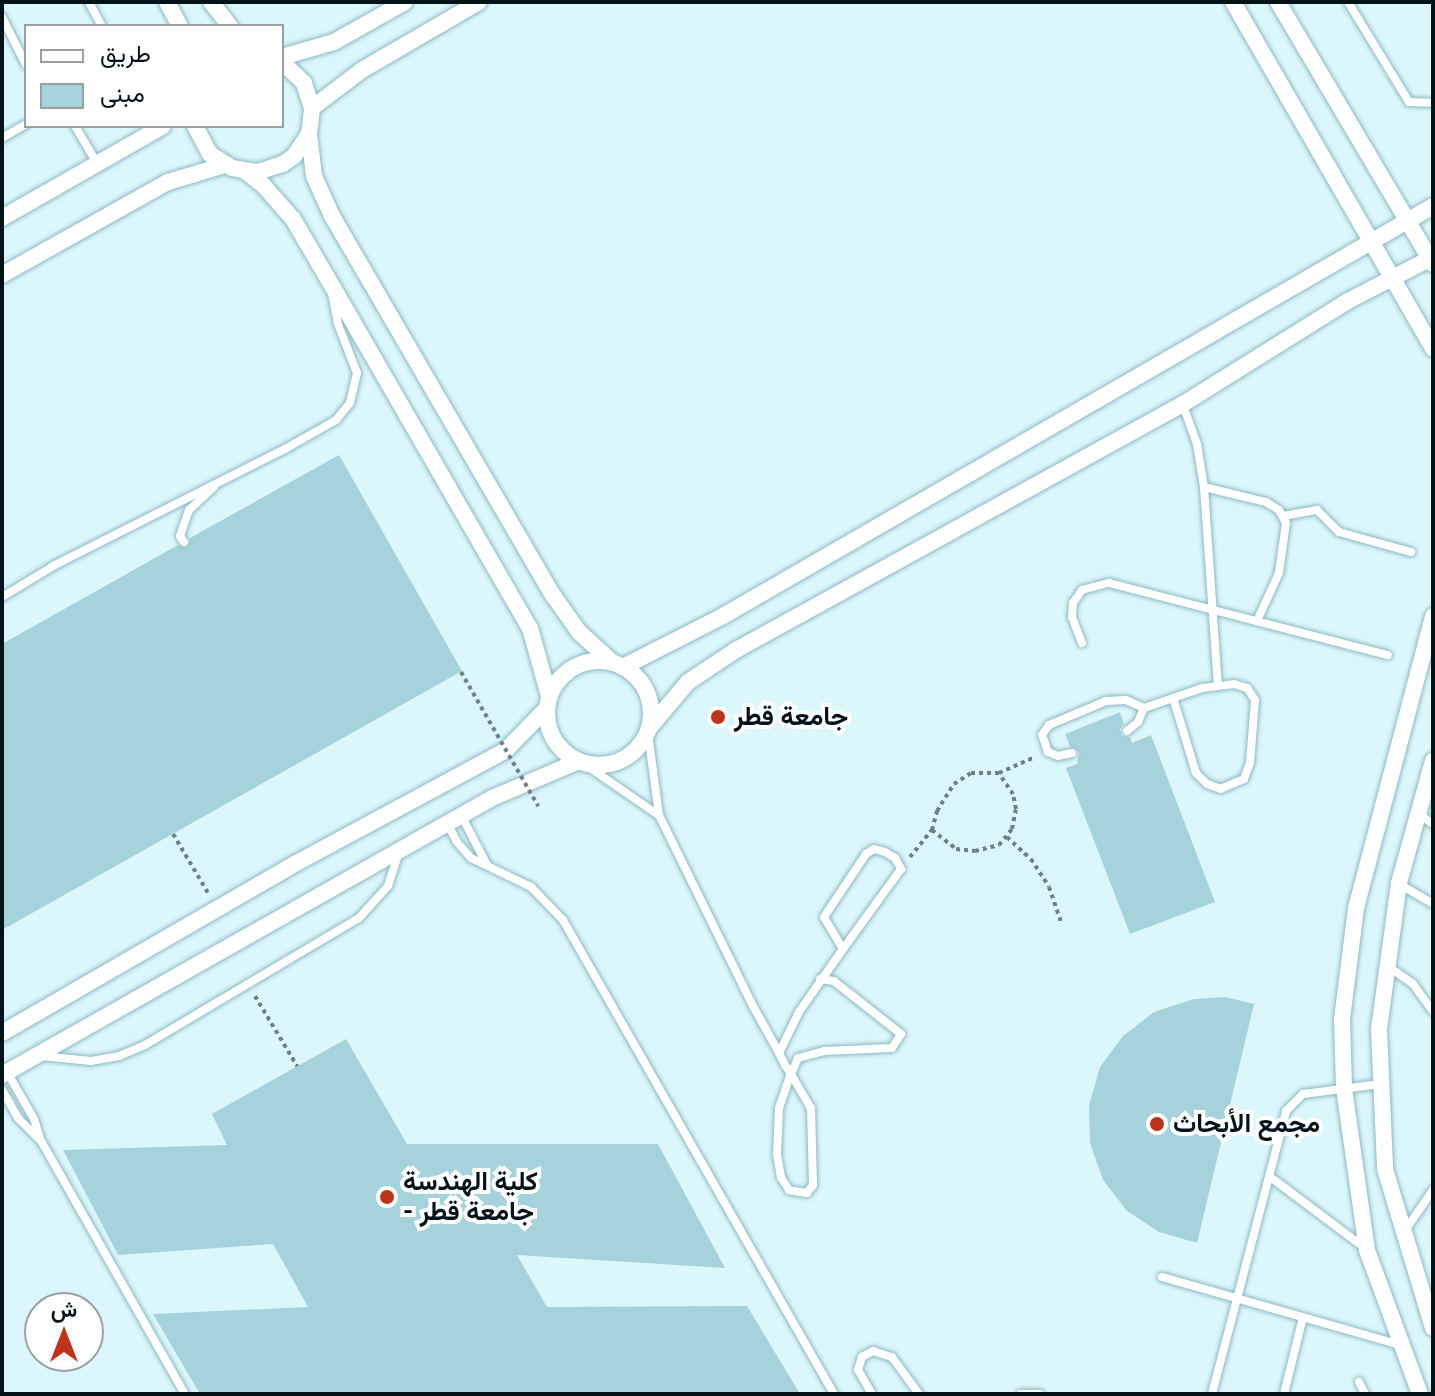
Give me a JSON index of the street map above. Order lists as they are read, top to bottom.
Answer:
{
  "places": ["جامعة قطر", "مجمع الأبحاث", "كلية الهندسة - جامعة قطر"],
  "legend": ["طريق", "مبنى"],
  "north": "top"
}
